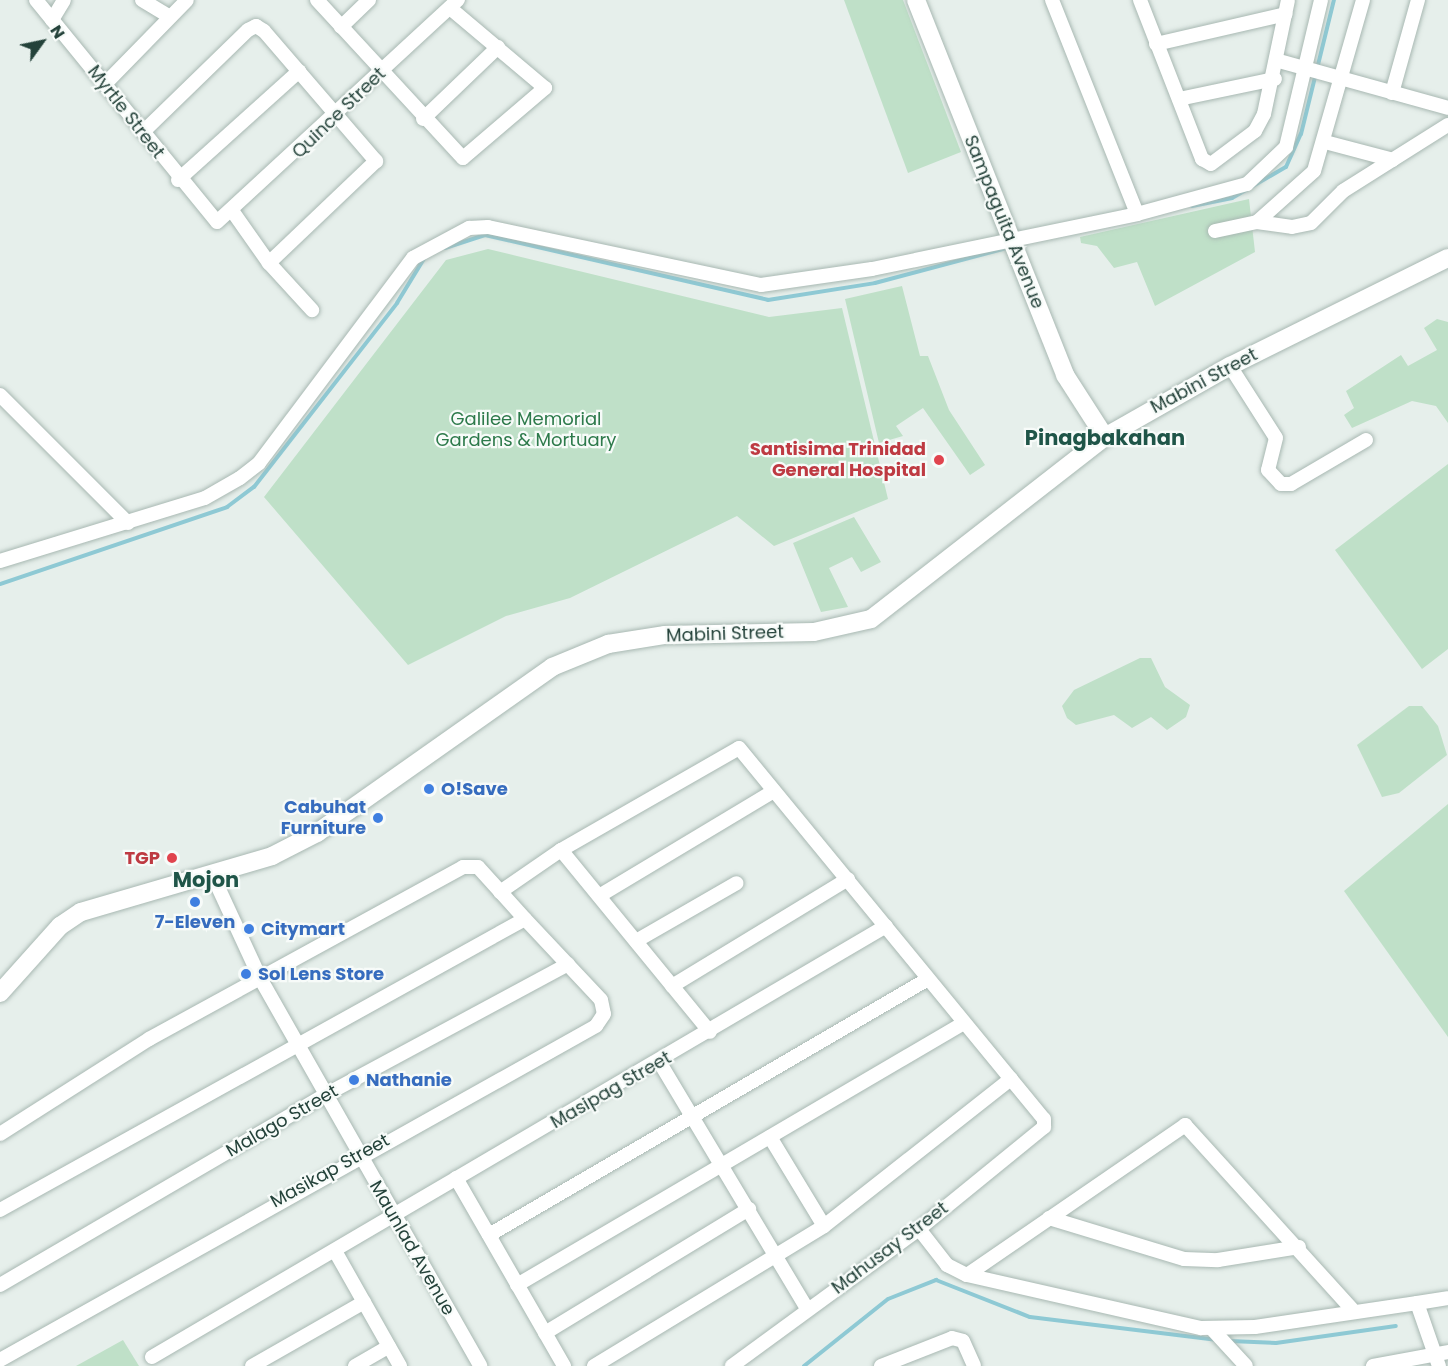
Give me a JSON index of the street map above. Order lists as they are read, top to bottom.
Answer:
{
  "streets": {
    "main road": ["Sampaguita Avenue", "Mabini Street"],
    "street": [
      "Myrtle Street",
      "Quince Street",
      "Masipag Street",
      "Malago Street",
      "Masikap Street",
      "Maunlad Avenue",
      "Mahusay Street"
    ]
  },
  "crossings": [
    ["Myrtle Street", "Quince Street"],
    ["Sampaguita Avenue", "Mabini Street"],
    ["Mabini Street", "Maunlad Avenue"],
    ["Masipag Street", "Maunlad Avenue"],
    ["Malago Street", "Masikap Street"],
    ["Malago Street", "Maunlad Avenue"],
    ["Masikap Street", "Maunlad Avenue"]
  ],
  "districts": ["Pinagbakahan", "Mojon"],
  "parks": ["Galilee Memorial Gardens & Mortuary"],
  "places": [
    "Santisima Trinidad General Hospital",
    "O!Save",
    "Cabuhat Furniture",
    "TGP",
    "7-Eleven",
    "Citymart",
    "Sol Lens Store",
    "Nathanie"
  ],
  "north": "top right"
}
